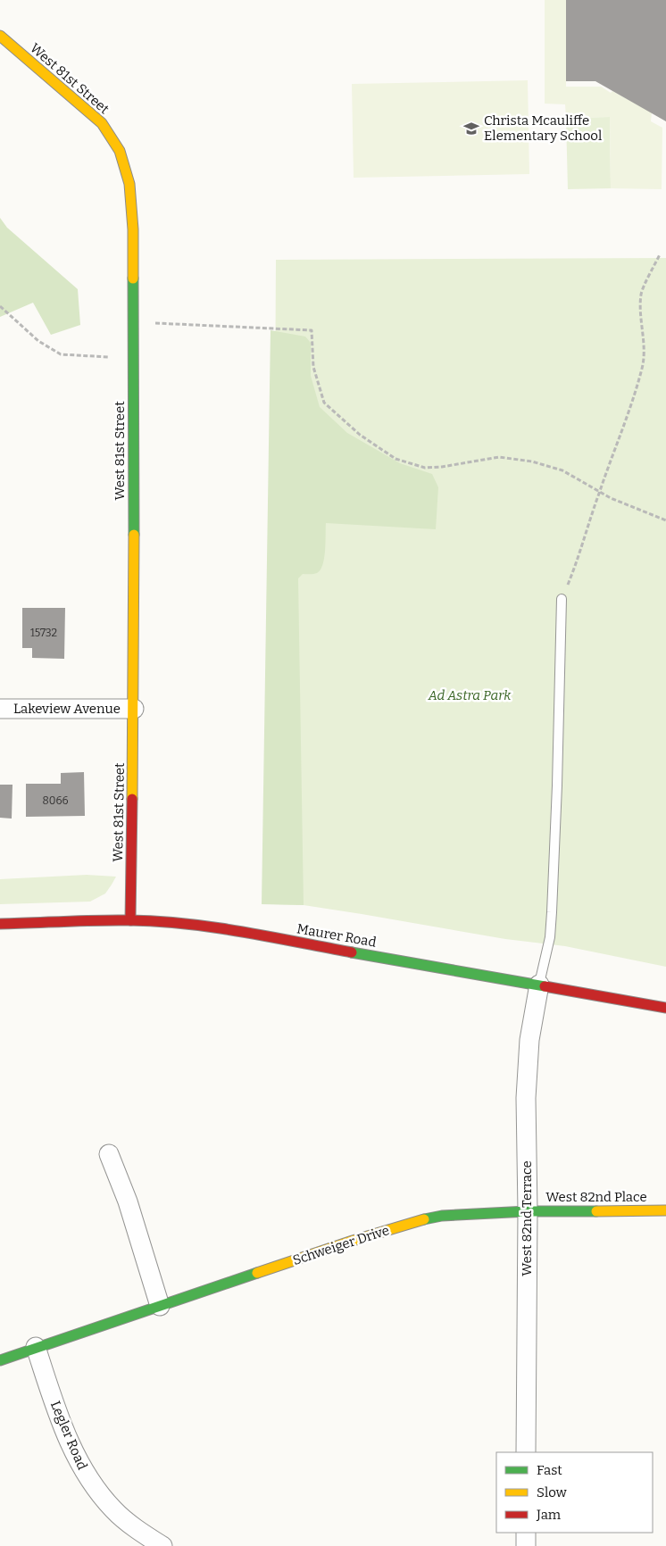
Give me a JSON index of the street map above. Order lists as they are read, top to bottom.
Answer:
{
  "streets": {
    "street": [
      "West 81st Street",
      "Lakeview Avenue",
      "Maurer Road",
      "West 82nd Place",
      "West 82nd Terrace",
      "Schweiger Drive",
      "Legler Road"
    ]
  },
  "crossings": [
    ["West 81st Street", "Lakeview Avenue"],
    ["West 81st Street", "Maurer Road"],
    ["Maurer Road", "West 82nd Terrace"],
    ["West 82nd Place", "West 82nd Terrace"],
    ["West 82nd Place", "Schweiger Drive"],
    ["West 82nd Terrace", "Schweiger Drive"],
    ["Schweiger Drive", "Legler Road"]
  ],
  "parks": ["Ad Astra Park"],
  "places": {
    "school or university": ["Christa Mcauliffe Elementary School"]
  },
  "house_numbers": ["15732", "8066"],
  "legend": ["Fast", "Slow", "Jam"]
}
